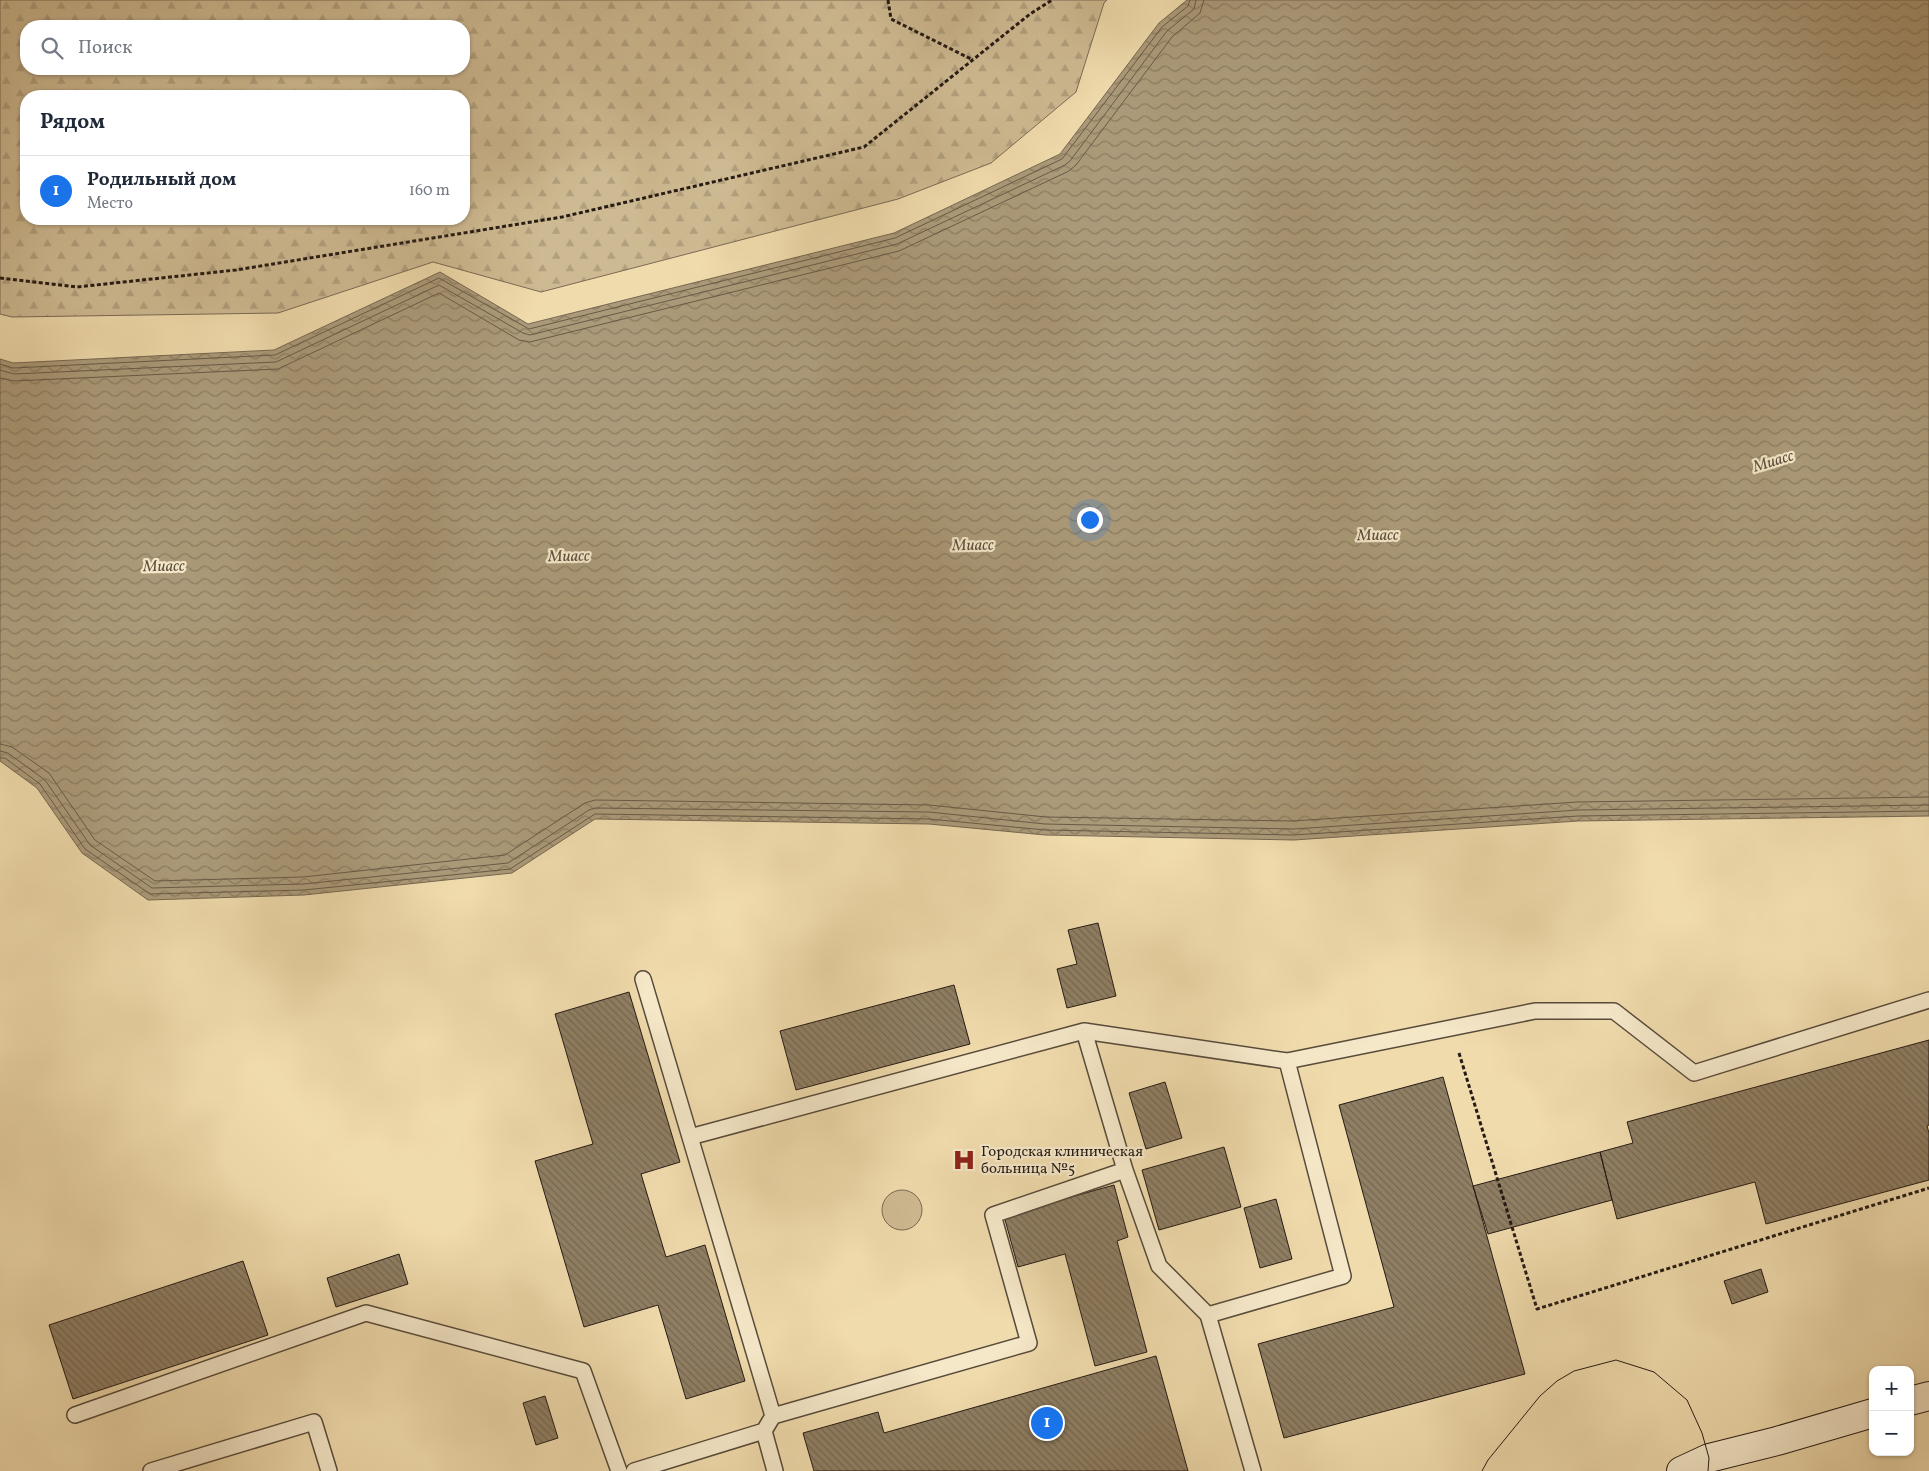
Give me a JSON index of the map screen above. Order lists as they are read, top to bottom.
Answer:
{
  "water": ["Миасс"],
  "places": {
    "hospital": ["Городская клиническая больница №5"]
  },
  "page": {
    "search": "Поиск",
    "heading": "Рядом",
    "list": [
      {
        "mark": "1",
        "name": "Родильный дом",
        "note": "Место",
        "value": "160 m"
      }
    ],
    "map_buttons": ["+", "−"],
    "pins": "1"
  }
}
